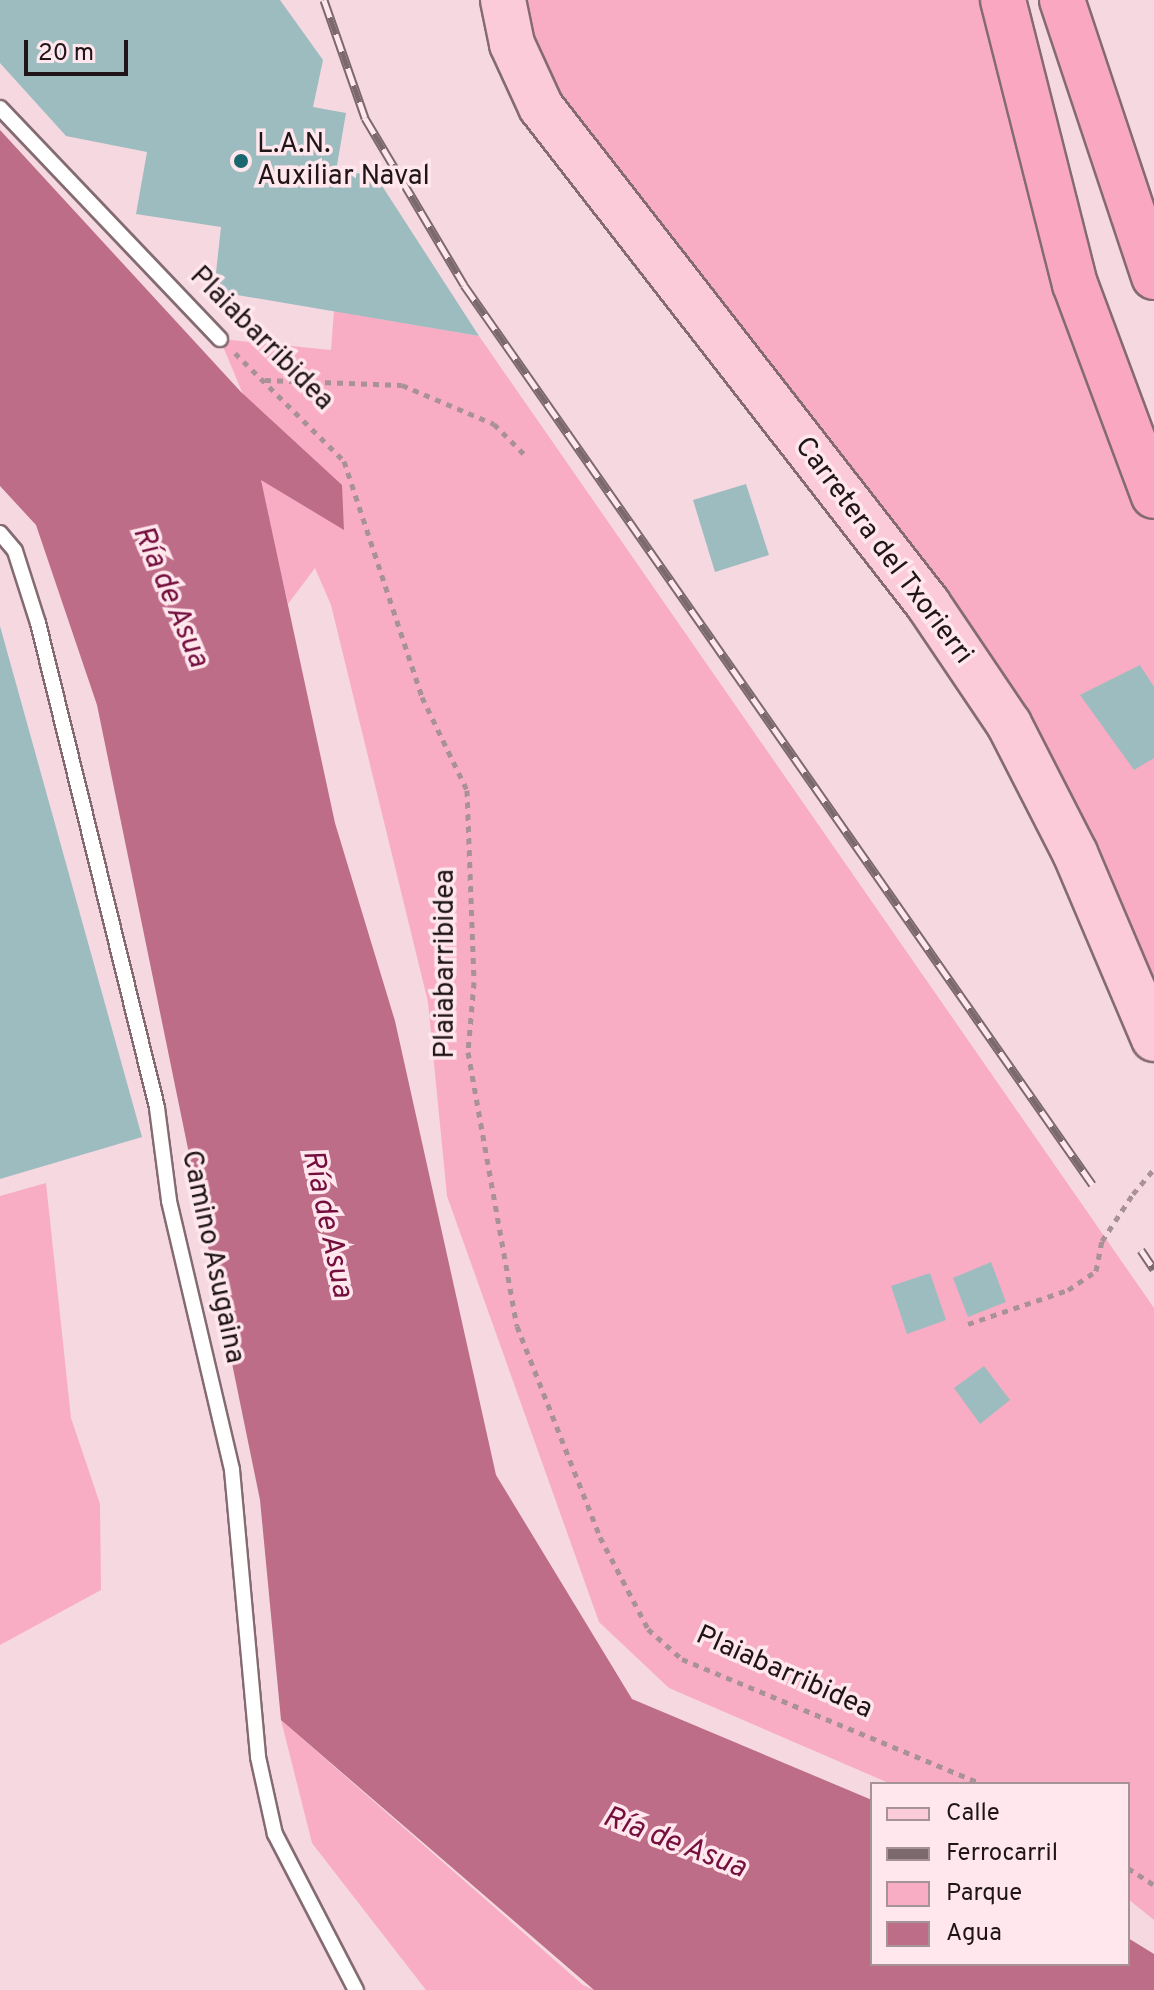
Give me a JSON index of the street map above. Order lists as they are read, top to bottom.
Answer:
{
  "streets": {
    "main road": ["Carretera del Txorierri"],
    "lane": ["Plaiabarribidea", "Camino Asugaina"]
  },
  "water": ["Ría de Asua"],
  "places": ["L.A.N. Auxiliar Naval"],
  "legend": [
    "Calle",
    "Ferrocarril",
    "Parque",
    "Agua"
  ],
  "scale_bar": "20 m"
}
